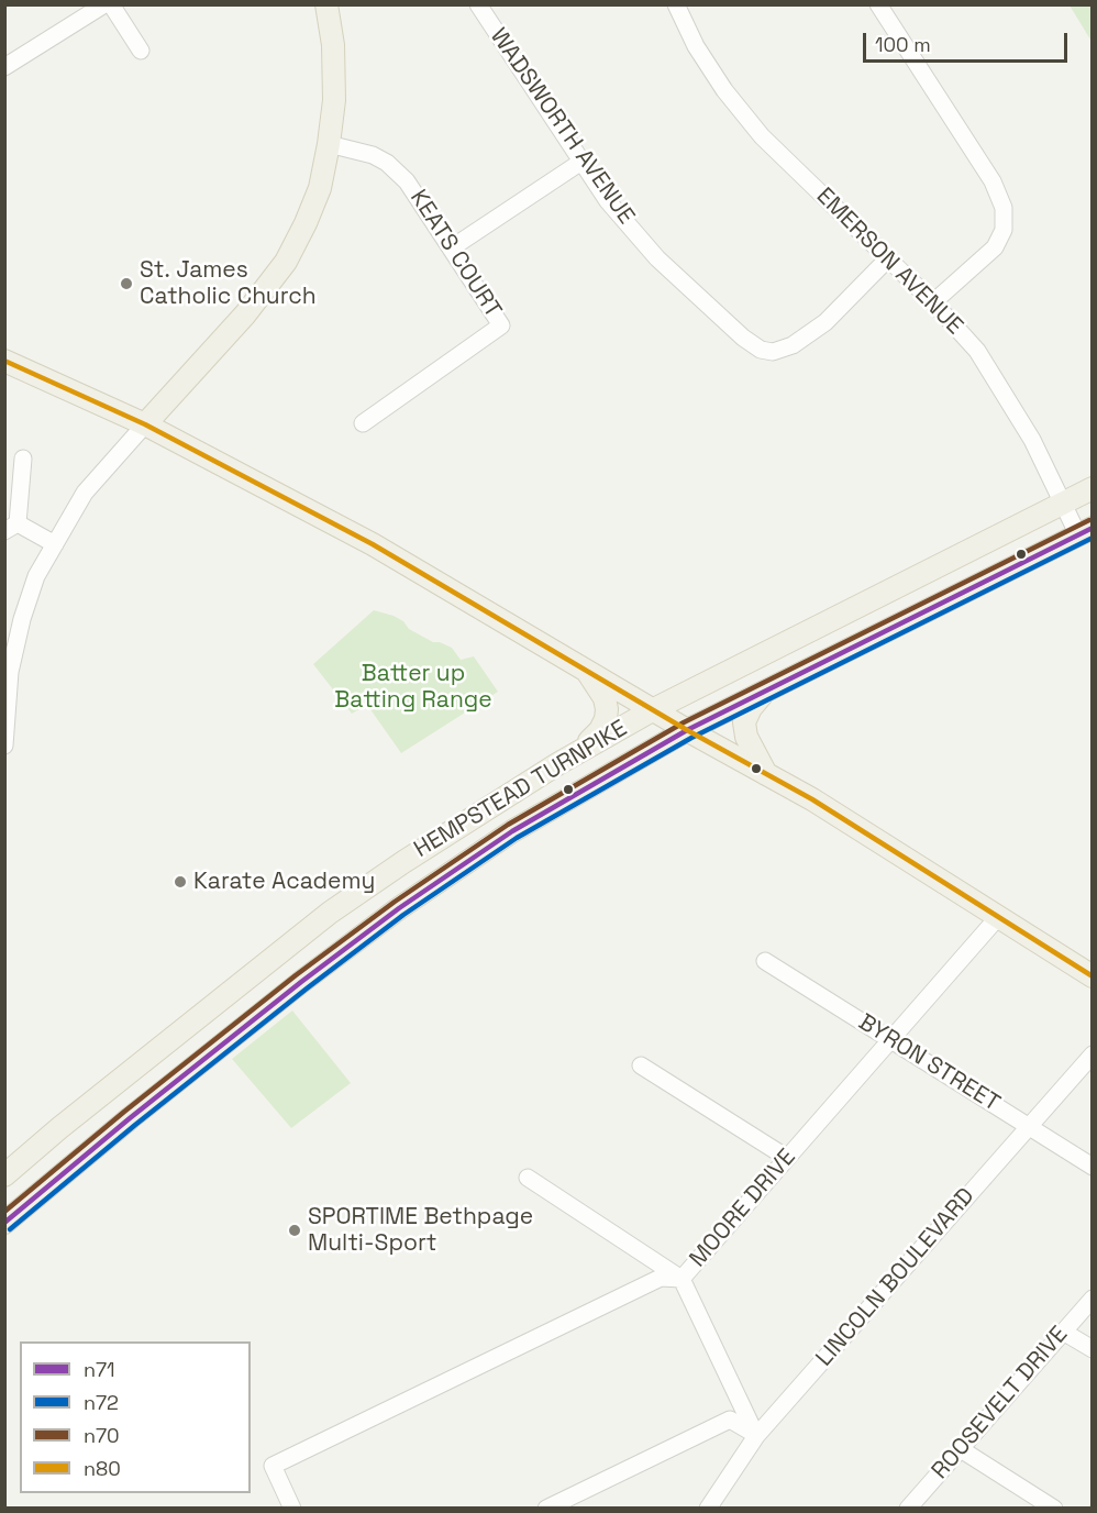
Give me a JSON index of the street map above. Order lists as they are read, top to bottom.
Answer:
{
  "streets": {
    "main road": ["HEMPSTEAD TURNPIKE"],
    "street": [
      "WADSWORTH AVENUE",
      "KEATS COURT",
      "EMERSON AVENUE",
      "BYRON STREET",
      "MOORE DRIVE",
      "LINCOLN BOULEVARD",
      "ROOSEVELT DRIVE"
    ]
  },
  "crossings": [
    ["WADSWORTH AVENUE", "EMERSON AVENUE"],
    ["EMERSON AVENUE", "HEMPSTEAD TURNPIKE"],
    ["BYRON STREET", "MOORE DRIVE"],
    ["BYRON STREET", "LINCOLN BOULEVARD"]
  ],
  "parks": ["Batter up Batting Range"],
  "places": ["St. James Catholic Church", "Karate Academy", "SPORTIME Bethpage Multi-Sport"],
  "lines": [
    "transit line n80",
    "transit line n70",
    "transit line n71",
    "transit line n72"
  ],
  "legend": [
    "n71",
    "n72",
    "n70",
    "n80"
  ],
  "scale_bar": "100 m"
}
